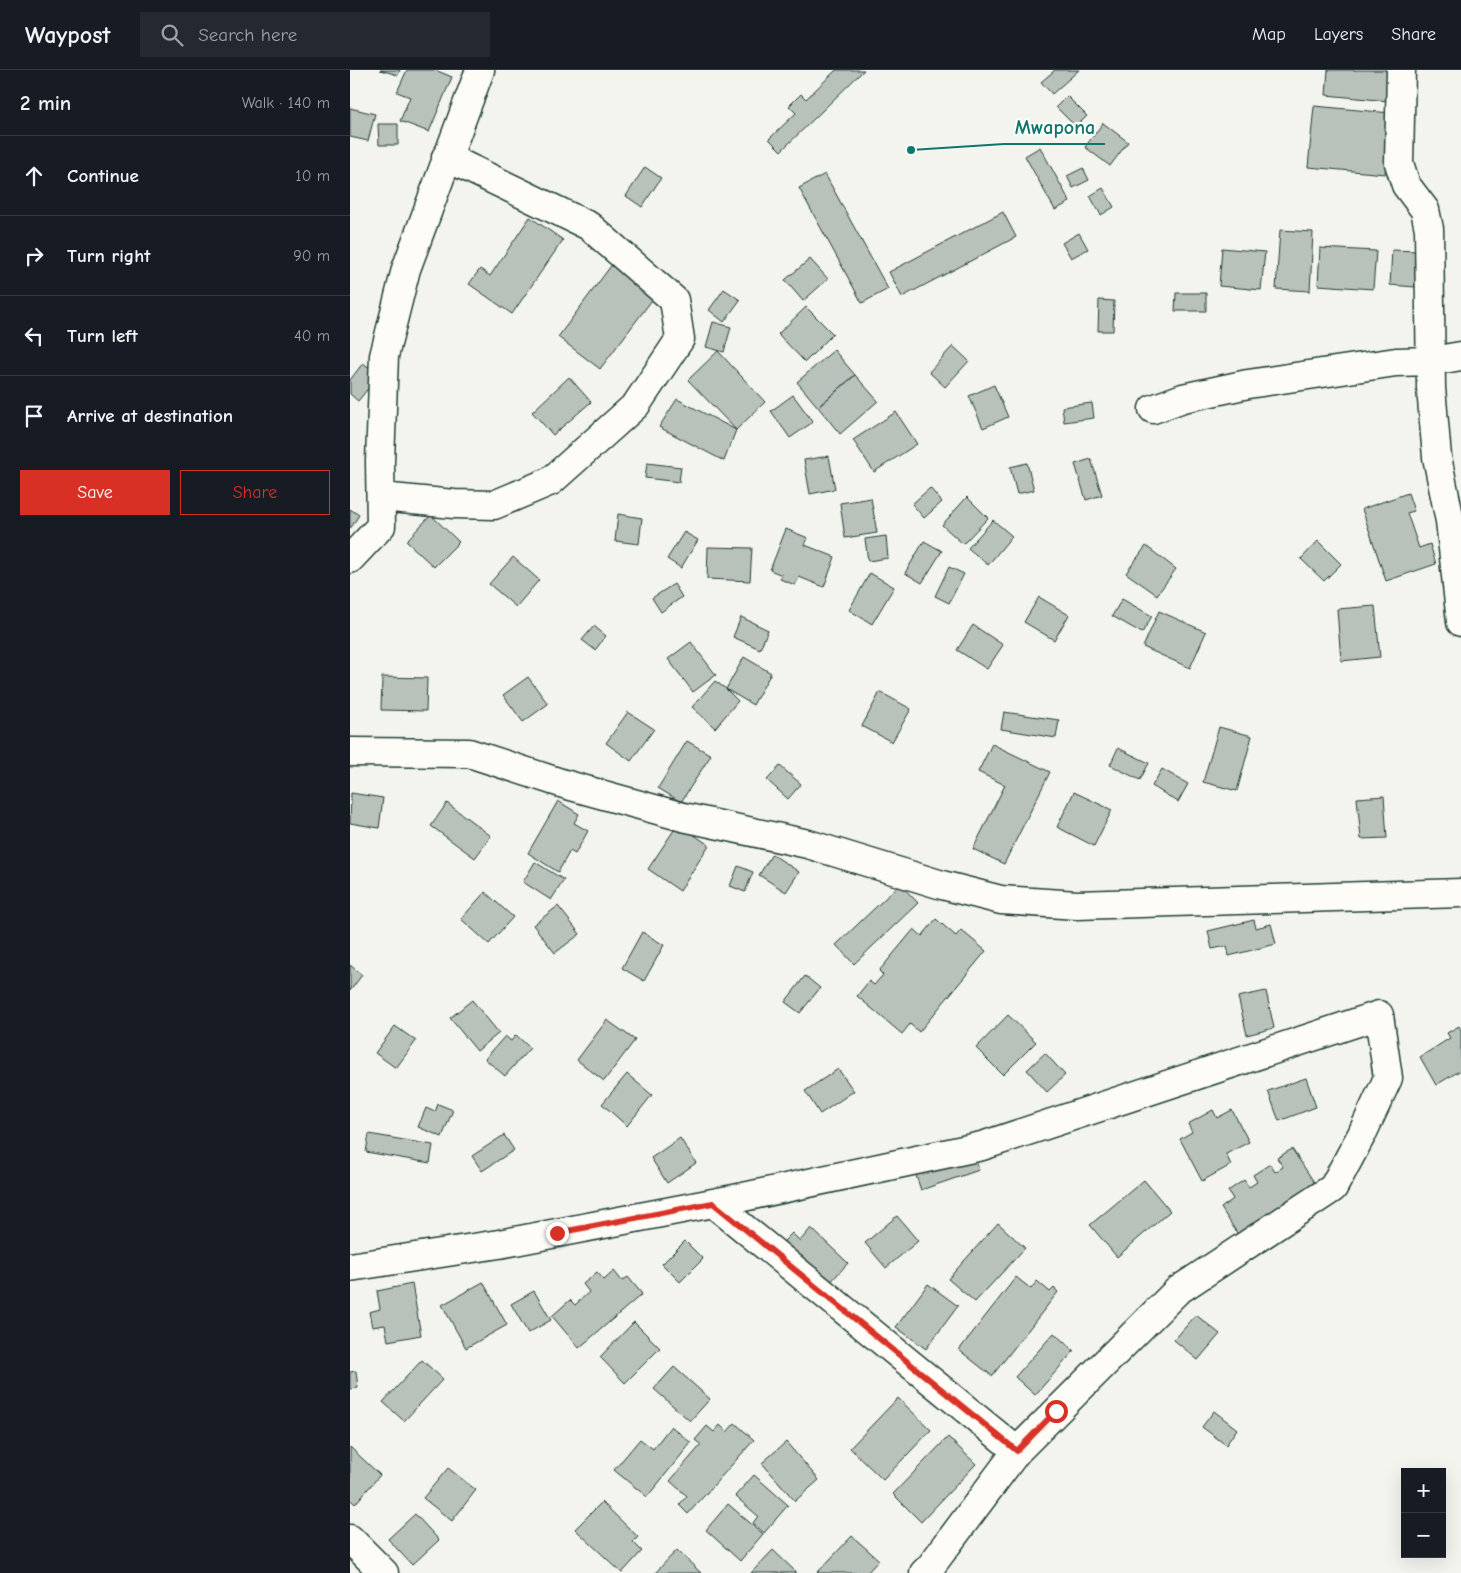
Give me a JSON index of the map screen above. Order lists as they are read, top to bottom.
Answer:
{
  "places": ["Mwapona"],
  "page": {
    "header": "Waypost",
    "search": "Search here",
    "nav": ["Map", "Layers", "Share"],
    "heading": ["2 min", "Walk · 140 m"],
    "list": [
      ["Continue", "10 m"],
      ["Turn right", "90 m"],
      ["Turn left", "40 m"],
      "Arrive at destination"
    ],
    "buttons": ["Save", "Share"],
    "map_buttons": ["+", "−"]
  }
}
